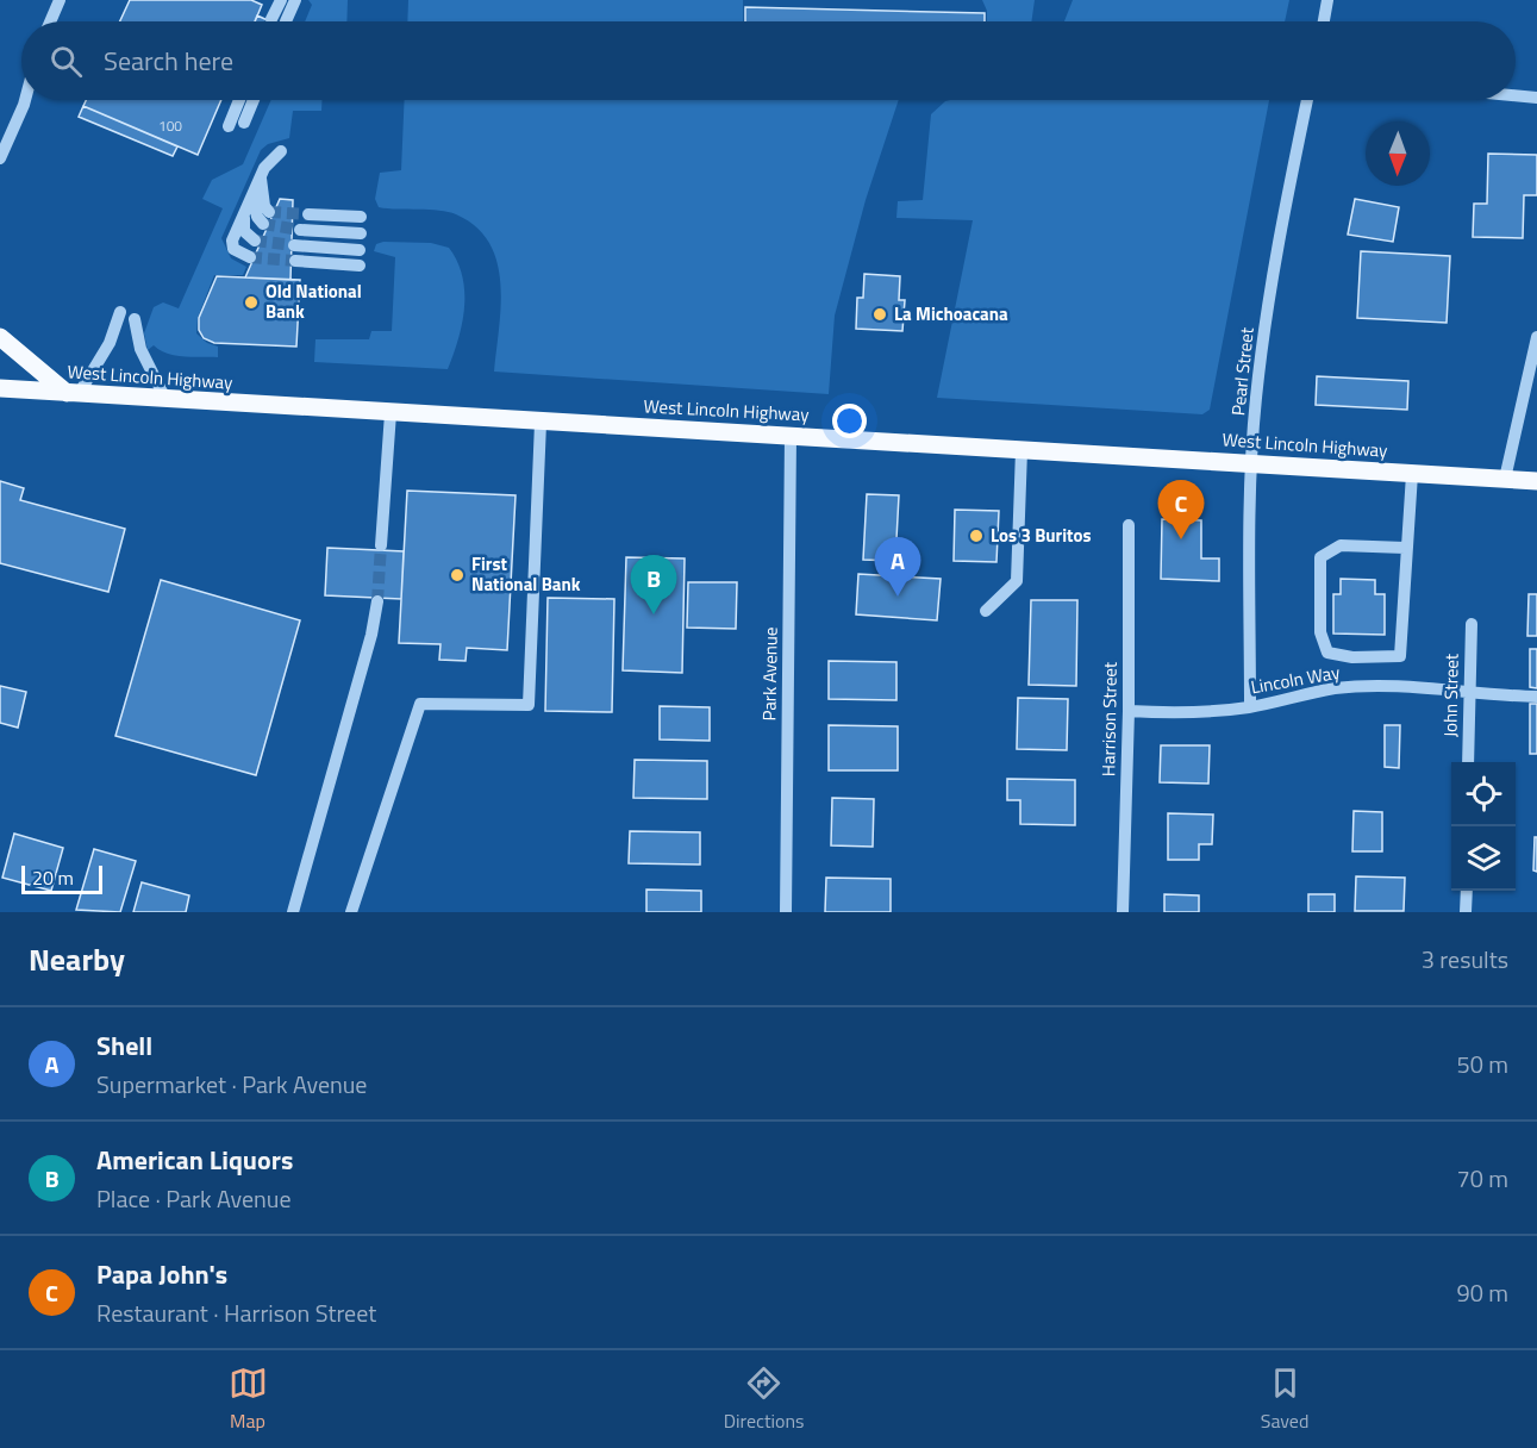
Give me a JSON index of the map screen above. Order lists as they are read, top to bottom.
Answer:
{
  "streets": {
    "main road": ["West Lincoln Highway"],
    "street": [
      "Pearl Street",
      "Park Avenue",
      "Lincoln Way",
      "John Street",
      "Harrison Street"
    ]
  },
  "crossings": [
    ["Pearl Street", "West Lincoln Highway"],
    ["Pearl Street", "Lincoln Way"],
    ["West Lincoln Highway", "Park Avenue"],
    ["Lincoln Way", "John Street"],
    ["Lincoln Way", "Harrison Street"]
  ],
  "places": [
    "Old National Bank",
    "La Michoacana",
    "Los 3 Buritos",
    "First National Bank"
  ],
  "house_numbers": ["100"],
  "scale_bar": "20 m",
  "north": "bottom",
  "page": {
    "search": "Search here",
    "pins": ["C", "A", "B"],
    "scale": "20 m",
    "heading": ["Nearby", "3 results"],
    "list": [
      {
        "mark": "A",
        "name": "Shell",
        "note": "Supermarket · Park Avenue",
        "value": "50 m"
      },
      {
        "mark": "B",
        "name": "American Liquors",
        "note": "Place · Park Avenue",
        "value": "70 m"
      },
      {
        "mark": "C",
        "name": "Papa John's",
        "note": "Restaurant · Harrison Street",
        "value": "90 m"
      }
    ],
    "nav": ["Map", "Directions", "Saved"]
  }
}
